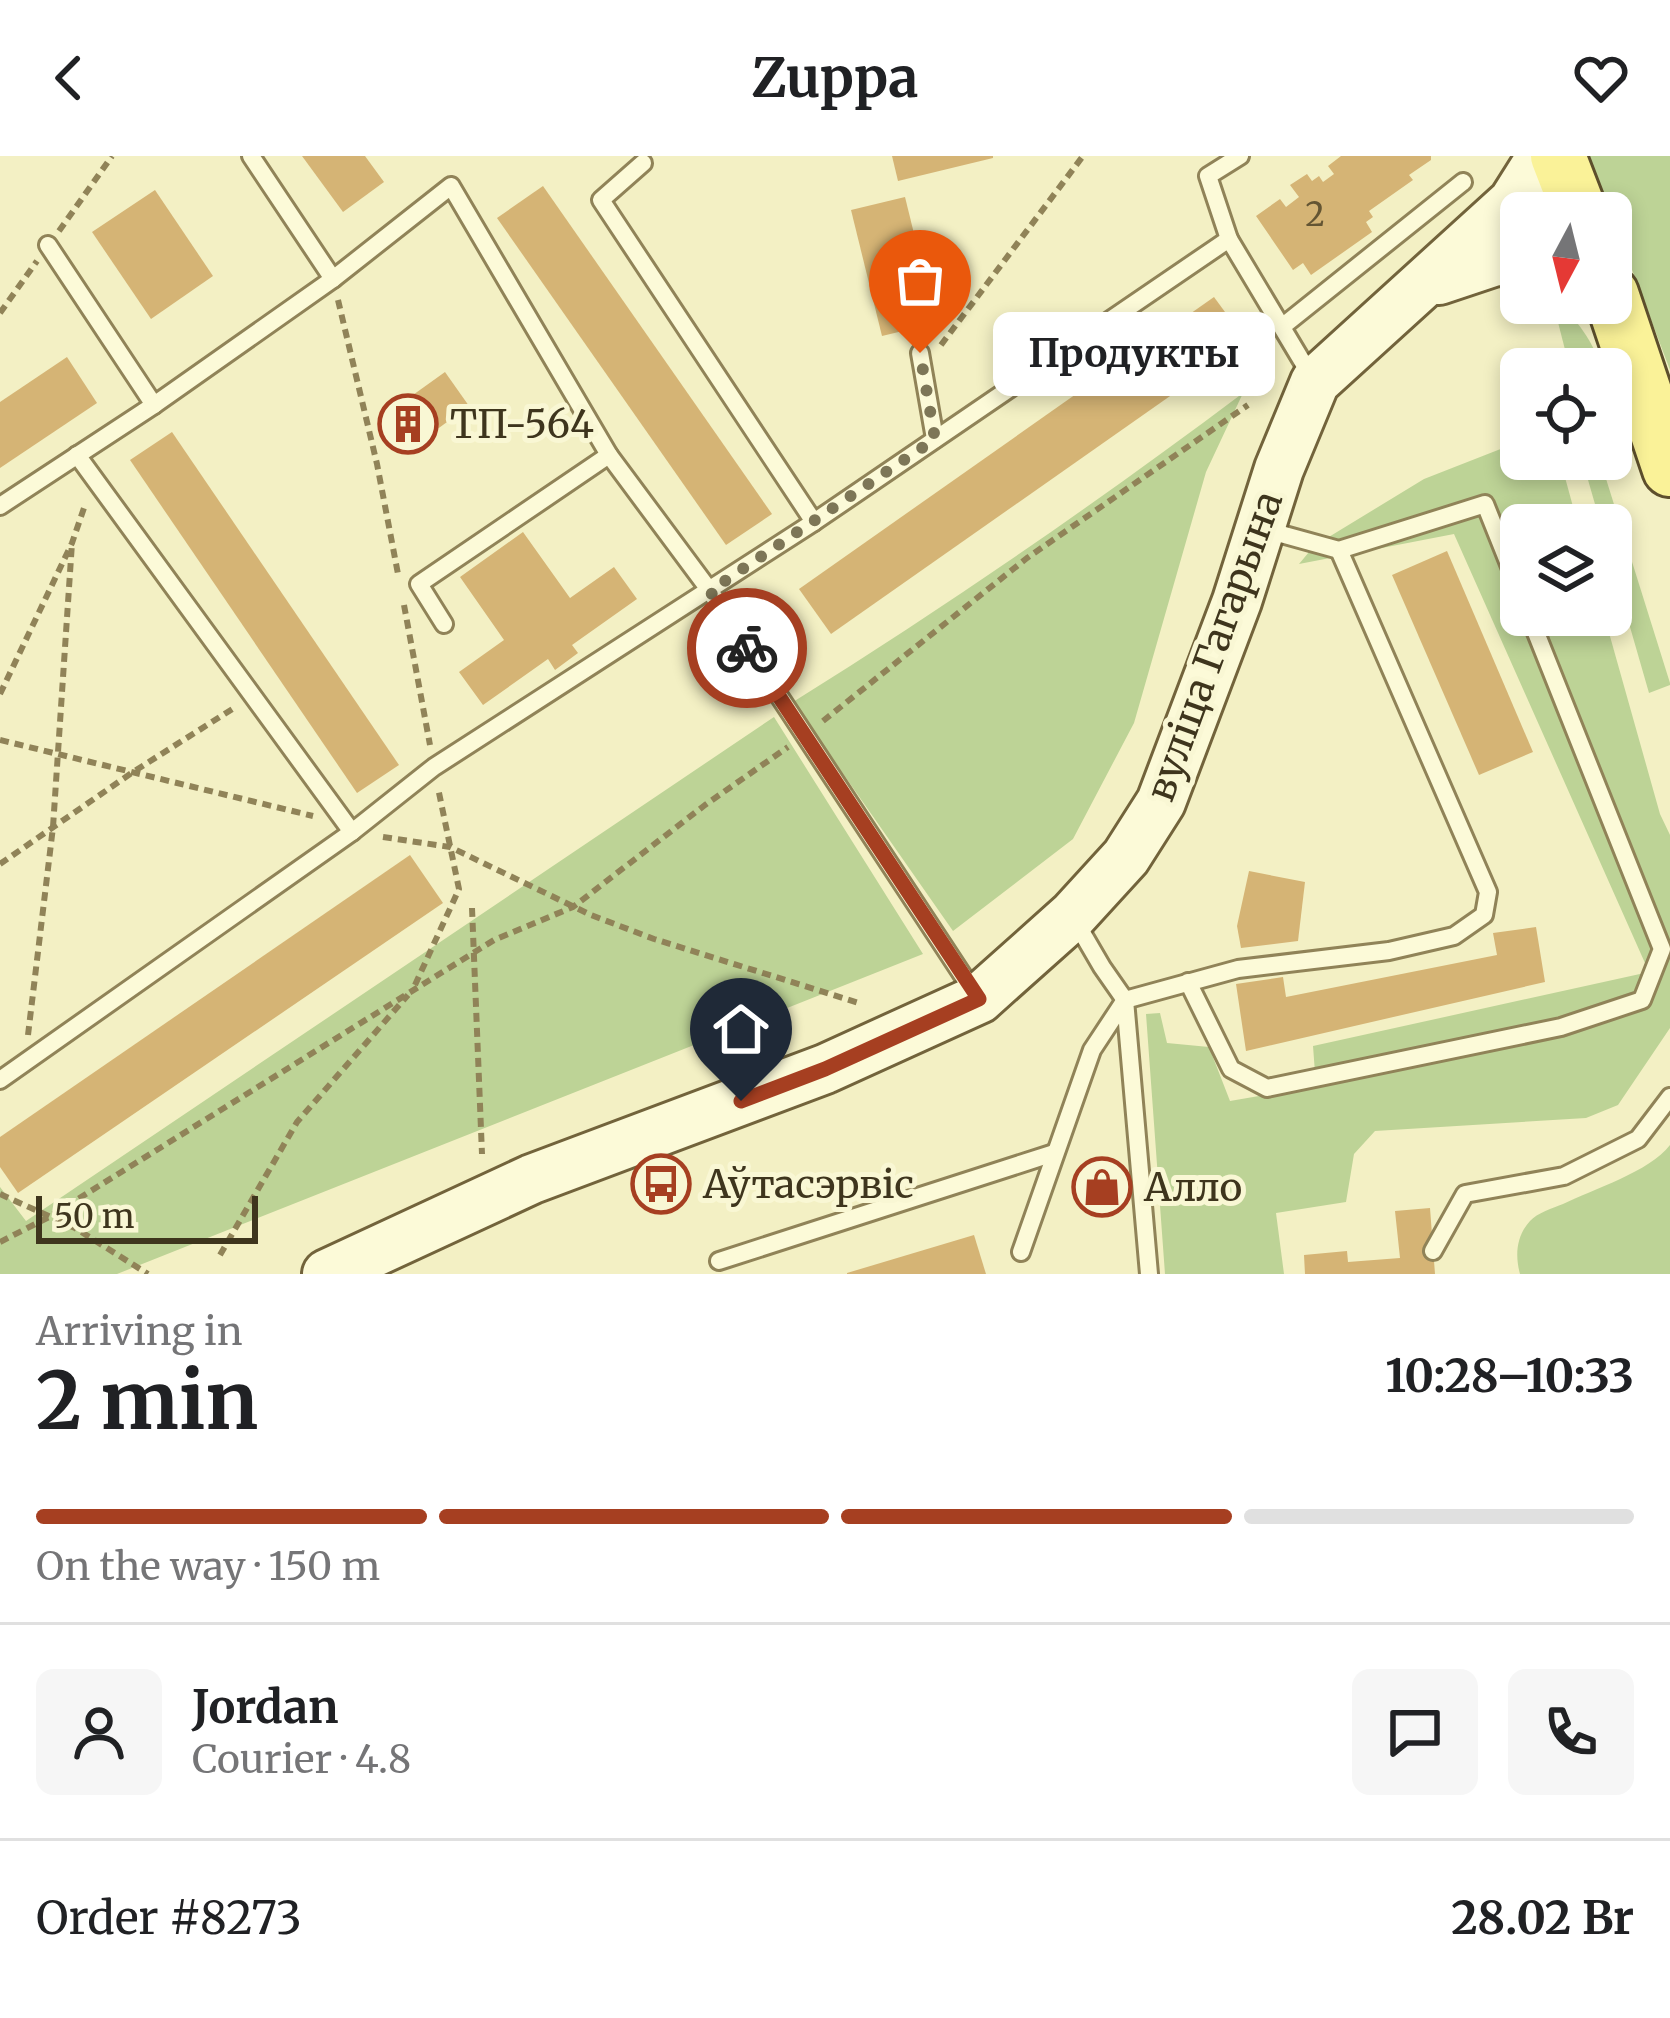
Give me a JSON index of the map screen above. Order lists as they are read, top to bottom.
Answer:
{
  "streets": {
    "main road": ["вуліца Гагарына"]
  },
  "places": {
    "other": ["Продукты"],
    "building": ["ТП-564"],
    "bus stop": ["Аўтасэрвіс"],
    "shop": ["Алло"]
  },
  "house_numbers": ["2"],
  "scale_bar": "50 m",
  "north": "bottom",
  "page": {
    "header": "Zuppa",
    "bubble": "Продукты",
    "scale": "50 m",
    "heading": ["2 min", "Arriving in", "10:28–10:33"],
    "panel": [
      "Jordan",
      "Courier · 4.8",
      "Order #8273",
      "28.02 Br"
    ],
    "bar": "On the way · 150 m"
  }
}
